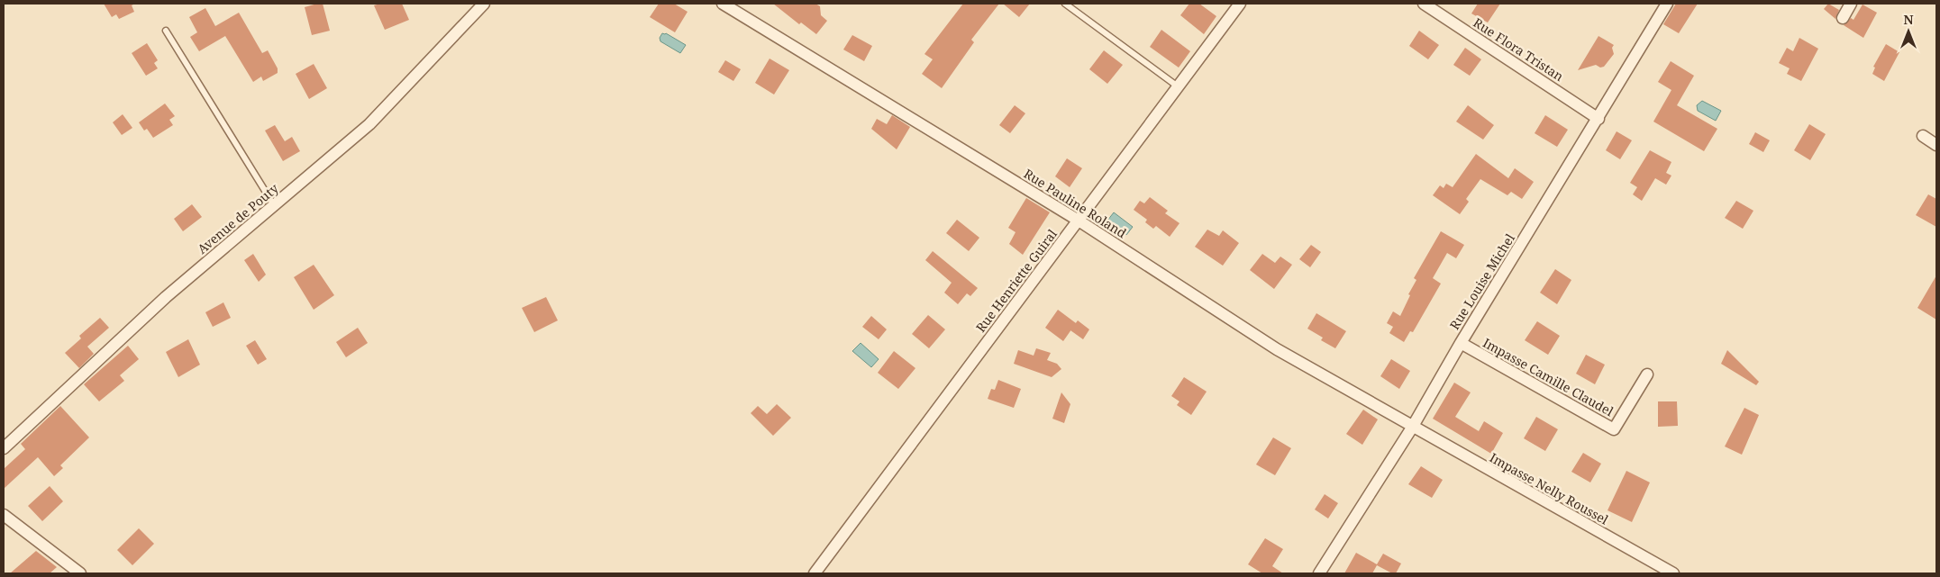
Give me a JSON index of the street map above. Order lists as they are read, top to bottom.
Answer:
{
  "streets": {
    "street": [
      "Rue Flora Tristan",
      "Rue Pauline Roland",
      "Avenue de Pouty",
      "Rue Henriette Guiral",
      "Rue Louise Michel",
      "Impasse Camille Claudel",
      "Impasse Nelly Roussel"
    ]
  },
  "crossings": [
    ["Rue Flora Tristan", "Rue Louise Michel"],
    ["Rue Pauline Roland", "Rue Henriette Guiral"],
    ["Rue Pauline Roland", "Rue Louise Michel"],
    ["Rue Pauline Roland", "Impasse Nelly Roussel"],
    ["Rue Louise Michel", "Impasse Camille Claudel"],
    ["Rue Louise Michel", "Impasse Nelly Roussel"]
  ],
  "north": "top"
}
